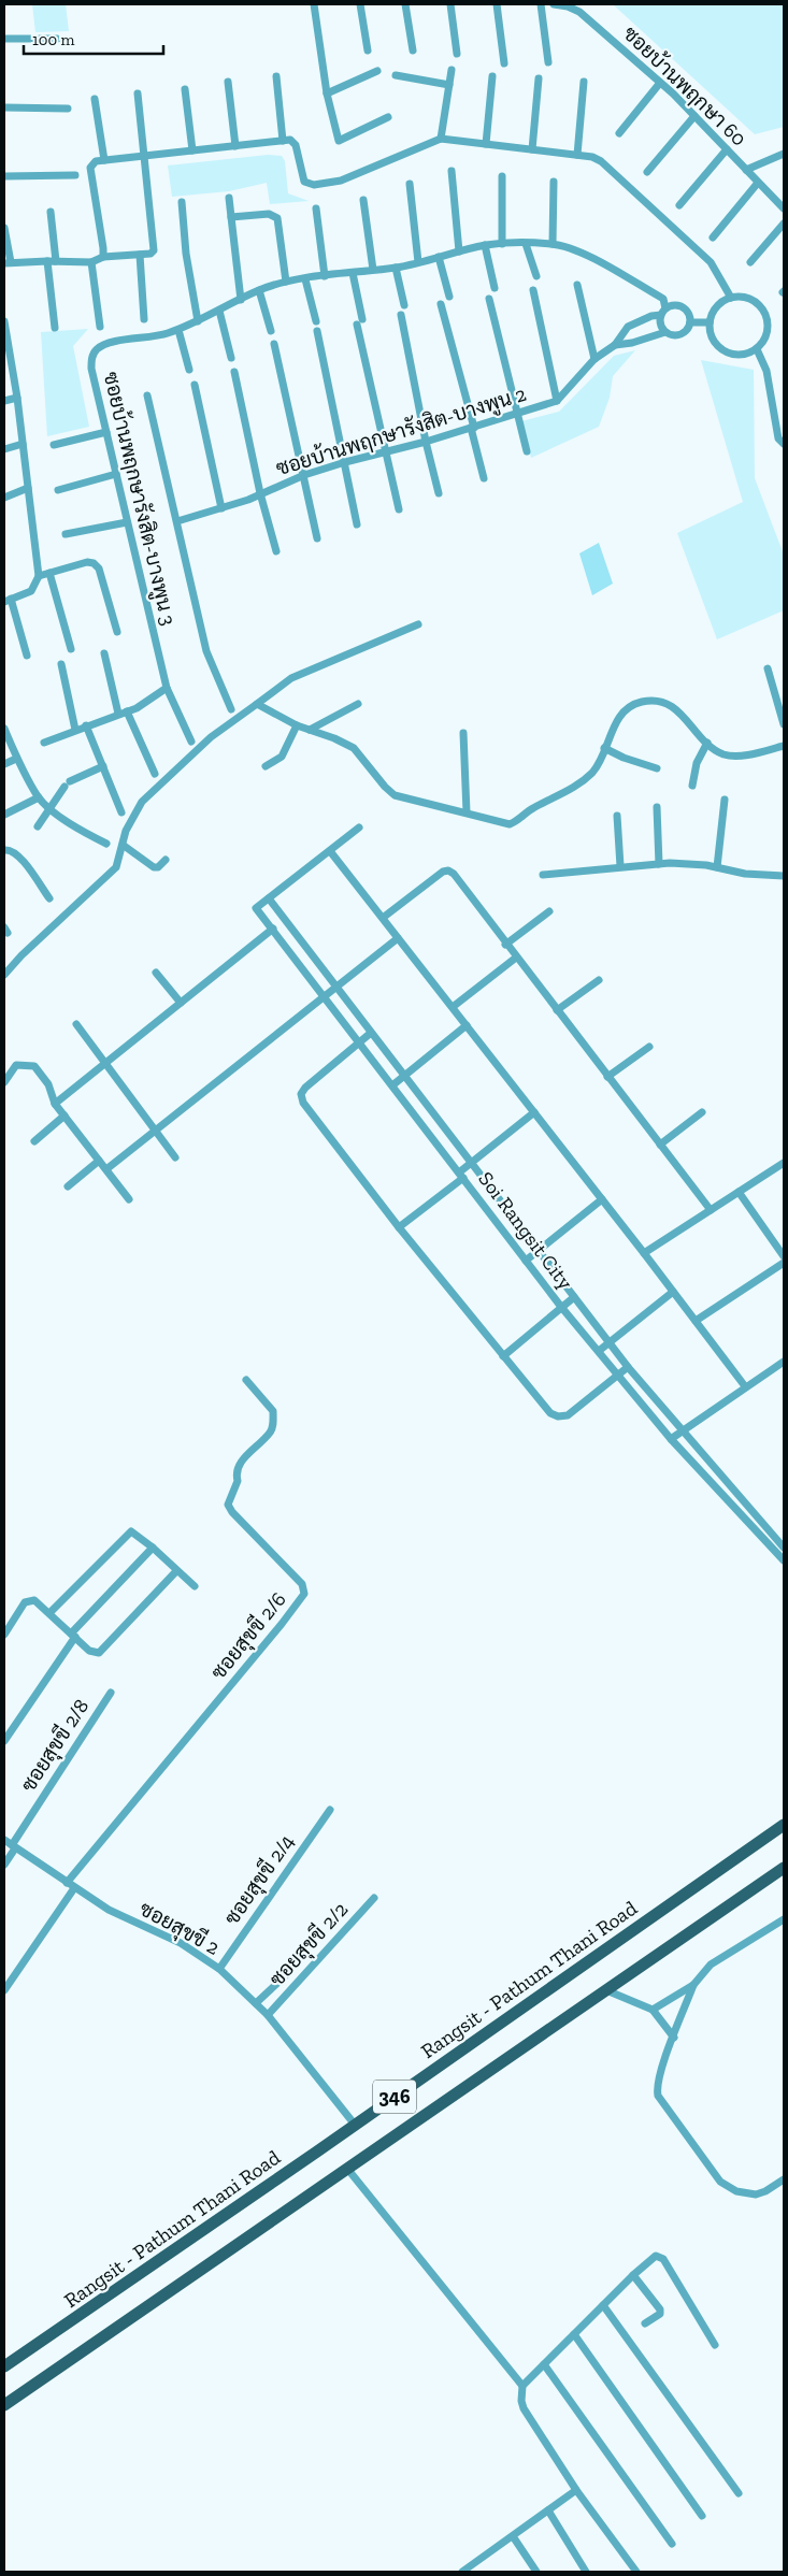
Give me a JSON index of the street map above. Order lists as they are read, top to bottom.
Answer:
{
  "streets": {
    "main road": ["Rangsit - Pathum Thani Road", "346"],
    "street": [
      "ซอยบ้านพฤกษา 60",
      "ซอยบ้านพฤกษารังสิต-บางพูน 2",
      "ซอยบ้านพฤกษารังสิต-บางพูน 3",
      "Soi Rangsit City",
      "ซอยสุขขี 2/6",
      "ซอยสุขขี 2/8",
      "ซอยสุขขี 2/4",
      "ซอยสุขขี 2",
      "ซอยสุขขี 2/2"
    ]
  },
  "crossings": [
    ["ซอยบ้านพฤกษารังสิต-บางพูน 2", "ซอยบ้านพฤกษารังสิต-บางพูน 3"],
    ["ซอยสุขขี 2/6", "ซอยสุขขี 2"],
    ["ซอยสุขขี 2/8", "ซอยสุขขี 2"],
    ["ซอยสุขขี 2/4", "ซอยสุขขี 2"],
    ["ซอยสุขขี 2", "ซอยสุขขี 2/2"],
    ["ซอยสุขขี 2", "Rangsit - Pathum Thani Road"]
  ],
  "scale_bar": "100 m"
}
